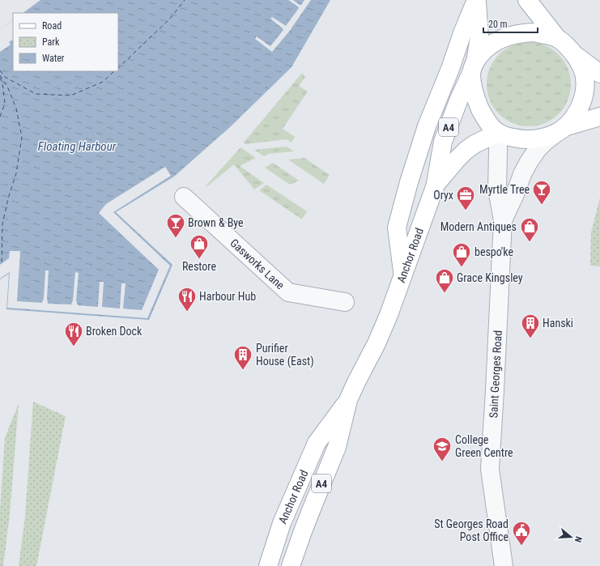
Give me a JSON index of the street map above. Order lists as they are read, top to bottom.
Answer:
{
  "streets": {
    "main road": ["A4", "Anchor Road"],
    "street": ["Gasworks Lane", "Saint Georges Road"]
  },
  "crossings": [
    ["A4", "Anchor Road"],
    ["A4", "Saint Georges Road"],
    ["Anchor Road", "Saint Georges Road"]
  ],
  "water": ["Floating Harbour"],
  "places": {
    "bar": ["Myrtle Tree", "Brown & Bye"],
    "office": ["Oryx"],
    "shop": [
      "Modern Antiques",
      "Restore",
      "bespo'ke",
      "Grace Kingsley"
    ],
    "restaurant": ["Harbour Hub", "Broken Dock"],
    "building": ["Hanski", "Purifier House (East)"],
    "school or university": ["College Green Centre"],
    "public building": ["St Georges Road Post Office"]
  },
  "legend": ["Road", "Park", "Water"],
  "scale_bar": "20 m",
  "north": "right"
}
